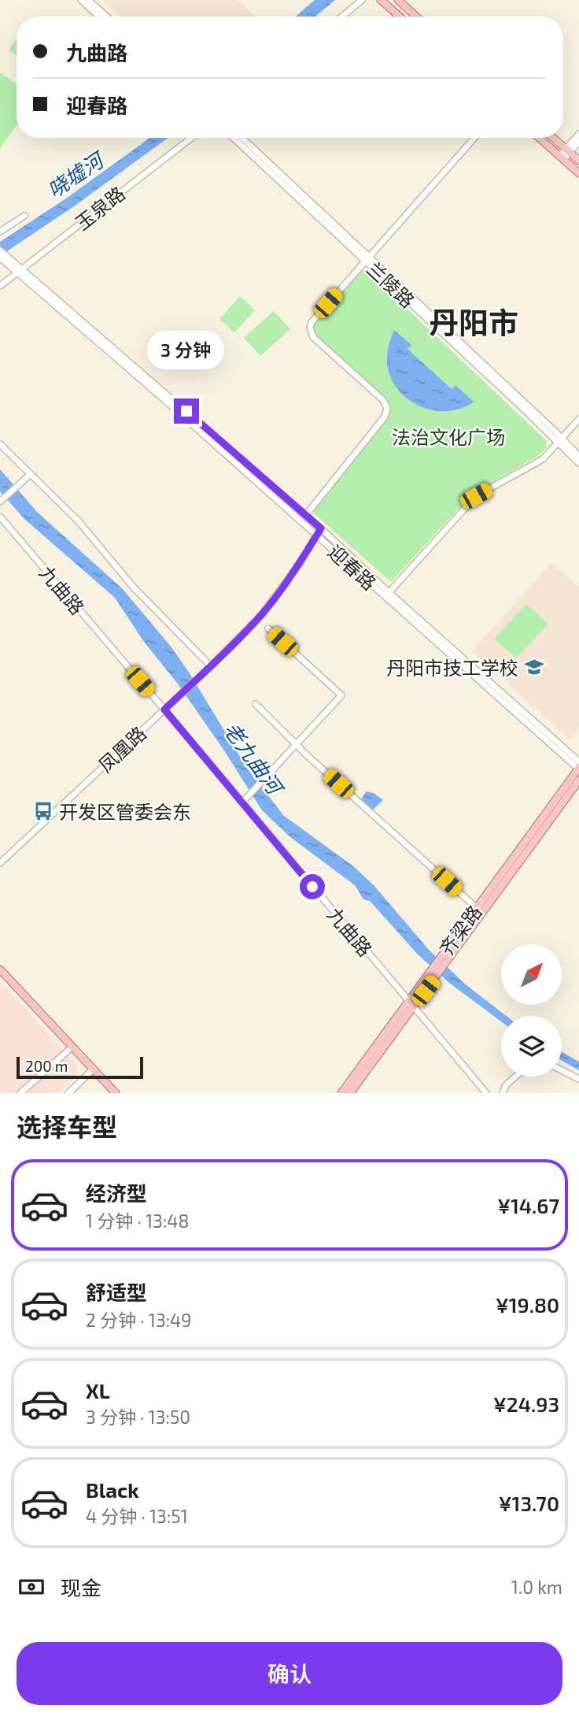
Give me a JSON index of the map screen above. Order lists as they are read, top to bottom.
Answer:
{
  "streets": {
    "main road": ["齐梁路"],
    "street": [
      "玉泉路",
      "兰陵路",
      "迎春路",
      "九曲路",
      "凤凰路"
    ]
  },
  "crossings": [
    ["玉泉路", "迎春路"],
    ["迎春路", "凤凰路"],
    ["迎春路", "齐梁路"],
    ["九曲路", "凤凰路"],
    ["九曲路", "齐梁路"]
  ],
  "districts": ["丹阳市"],
  "water": ["哓墟河", "老九曲河"],
  "parks": ["法治文化广场"],
  "places": {
    "school or university": ["丹阳市技工学校"],
    "bus stop": ["开发区管委会东"]
  },
  "scale_bar": "200 m",
  "north": "top right",
  "page": {
    "banner": ["九曲路", "迎春路"],
    "bubble": "3 分钟",
    "scale": "200 m",
    "heading": "选择车型",
    "list": [
      {
        "name": "经济型",
        "note": "1 分钟 · 13:48",
        "value": "¥14.67"
      },
      {
        "name": "舒适型",
        "note": "2 分钟 · 13:49",
        "value": "¥19.80"
      },
      {
        "name": "XL",
        "note": "3 分钟 · 13:50",
        "value": "¥24.93"
      },
      {
        "name": "Black",
        "note": "4 分钟 · 13:51",
        "value": "¥13.70"
      }
    ],
    "pay": ["现金", "1.0 km"],
    "buttons": "确认"
  }
}
